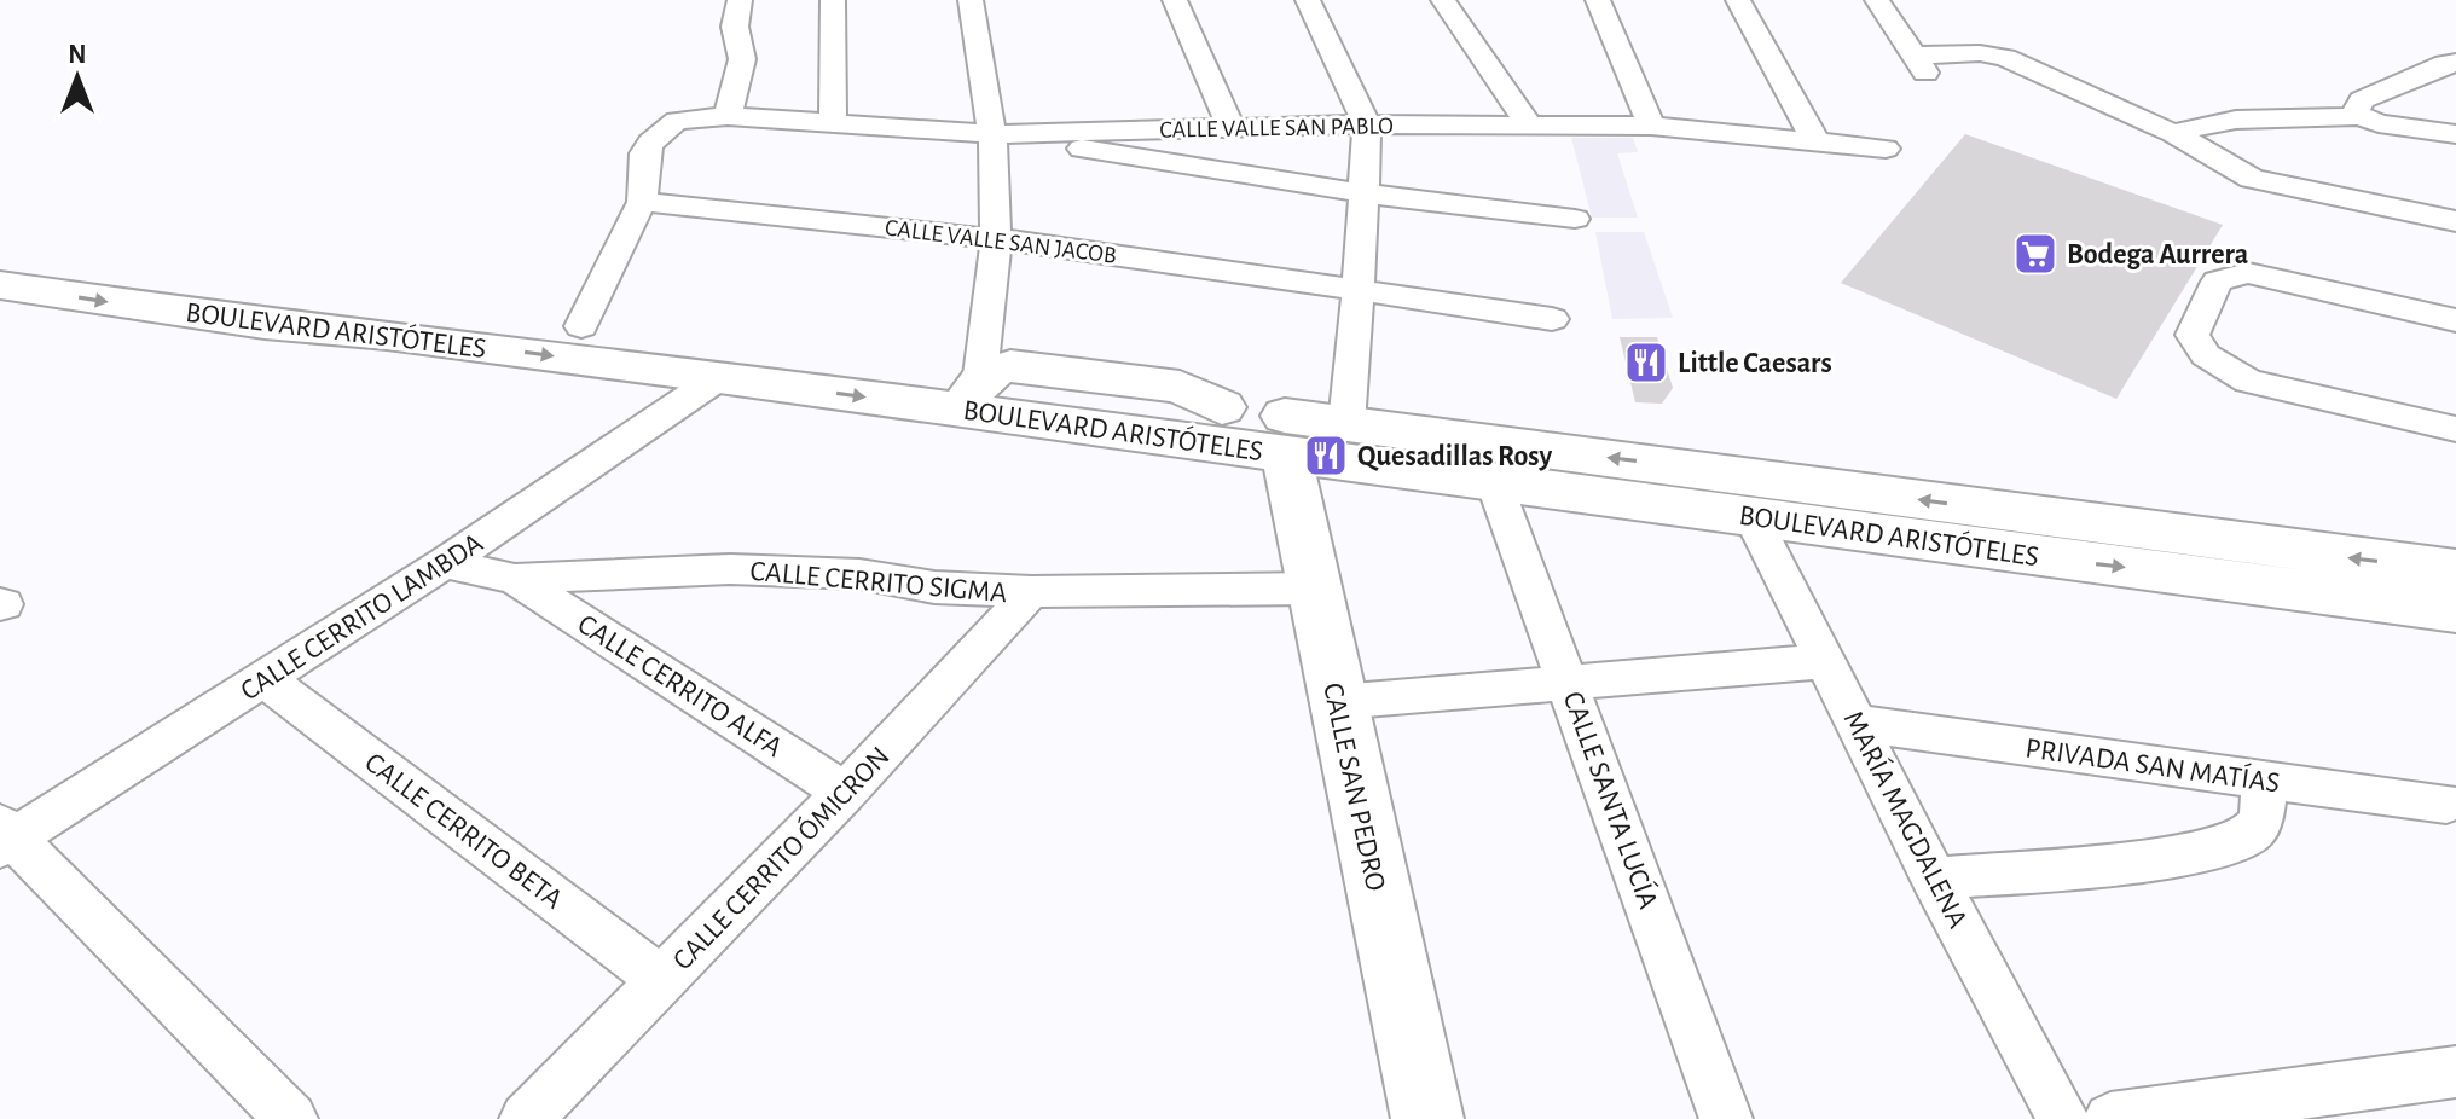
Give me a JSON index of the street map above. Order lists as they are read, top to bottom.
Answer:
{
  "streets": {
    "street": [
      "CALLE VALLE SAN PABLO",
      "CALLE VALLE SAN JACOB",
      "BOULEVARD ARISTÓTELES",
      "CALLE CERRITO SIGMA",
      "CALLE CERRITO LAMBDA",
      "CALLE CERRITO ALFA",
      "PRIVADA SAN MATÍAS",
      "CALLE SAN PEDRO",
      "CALLE SANTA LUCÍA",
      "MARÍA MAGDALENA",
      "CALLE CERRITO BETA",
      "CALLE CERRITO ÓMICRON"
    ]
  },
  "crossings": [
    ["CALLE VALLE SAN PABLO", "CALLE VALLE SAN JACOB"],
    ["BOULEVARD ARISTÓTELES", "CALLE CERRITO LAMBDA"],
    ["BOULEVARD ARISTÓTELES", "CALLE SAN PEDRO"],
    ["BOULEVARD ARISTÓTELES", "CALLE SANTA LUCÍA"],
    ["BOULEVARD ARISTÓTELES", "MARÍA MAGDALENA"],
    ["CALLE CERRITO SIGMA", "CALLE CERRITO LAMBDA"],
    ["CALLE CERRITO SIGMA", "CALLE CERRITO ALFA"],
    ["CALLE CERRITO SIGMA", "CALLE SAN PEDRO"],
    ["CALLE CERRITO SIGMA", "CALLE CERRITO ÓMICRON"],
    ["CALLE CERRITO LAMBDA", "CALLE CERRITO BETA"],
    ["CALLE CERRITO ALFA", "CALLE CERRITO ÓMICRON"],
    ["PRIVADA SAN MATÍAS", "MARÍA MAGDALENA"],
    ["CALLE CERRITO BETA", "CALLE CERRITO ÓMICRON"]
  ],
  "places": {
    "supermarket": ["Bodega Aurrera"],
    "restaurant": ["Little Caesars", "Quesadillas Rosy"]
  },
  "north": "top"
}
